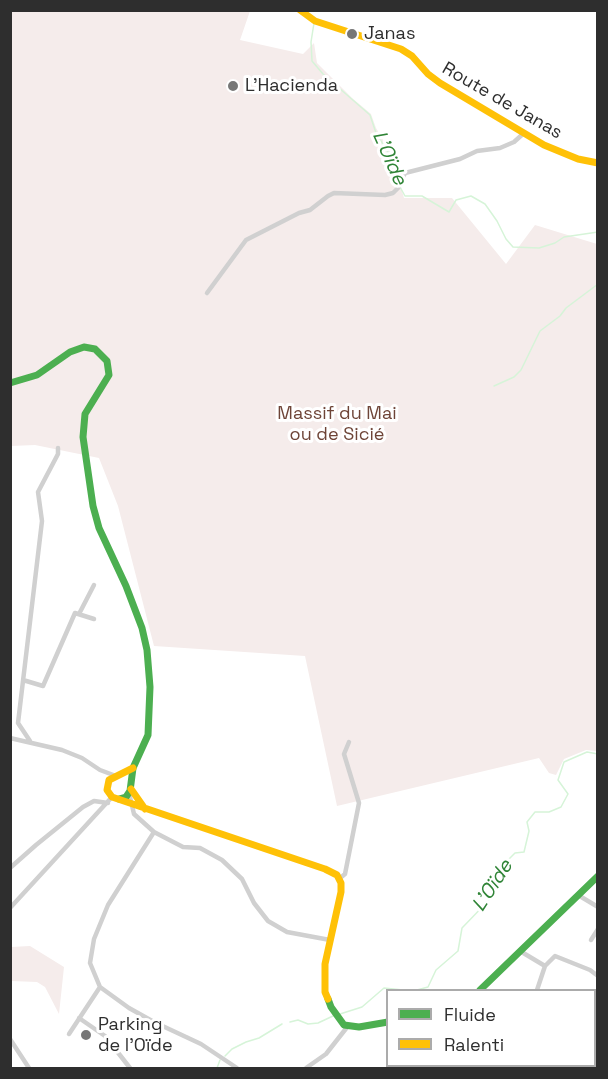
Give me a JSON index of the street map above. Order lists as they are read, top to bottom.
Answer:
{
  "streets": {
    "street": ["Route de Janas"]
  },
  "water": ["L'Oïde"],
  "parks": ["Massif du Mai ou de Sicié"],
  "places": ["Janas", "L'Hacienda", "Parking de l'Oïde"],
  "legend": ["Fluide", "Ralenti"]
}
